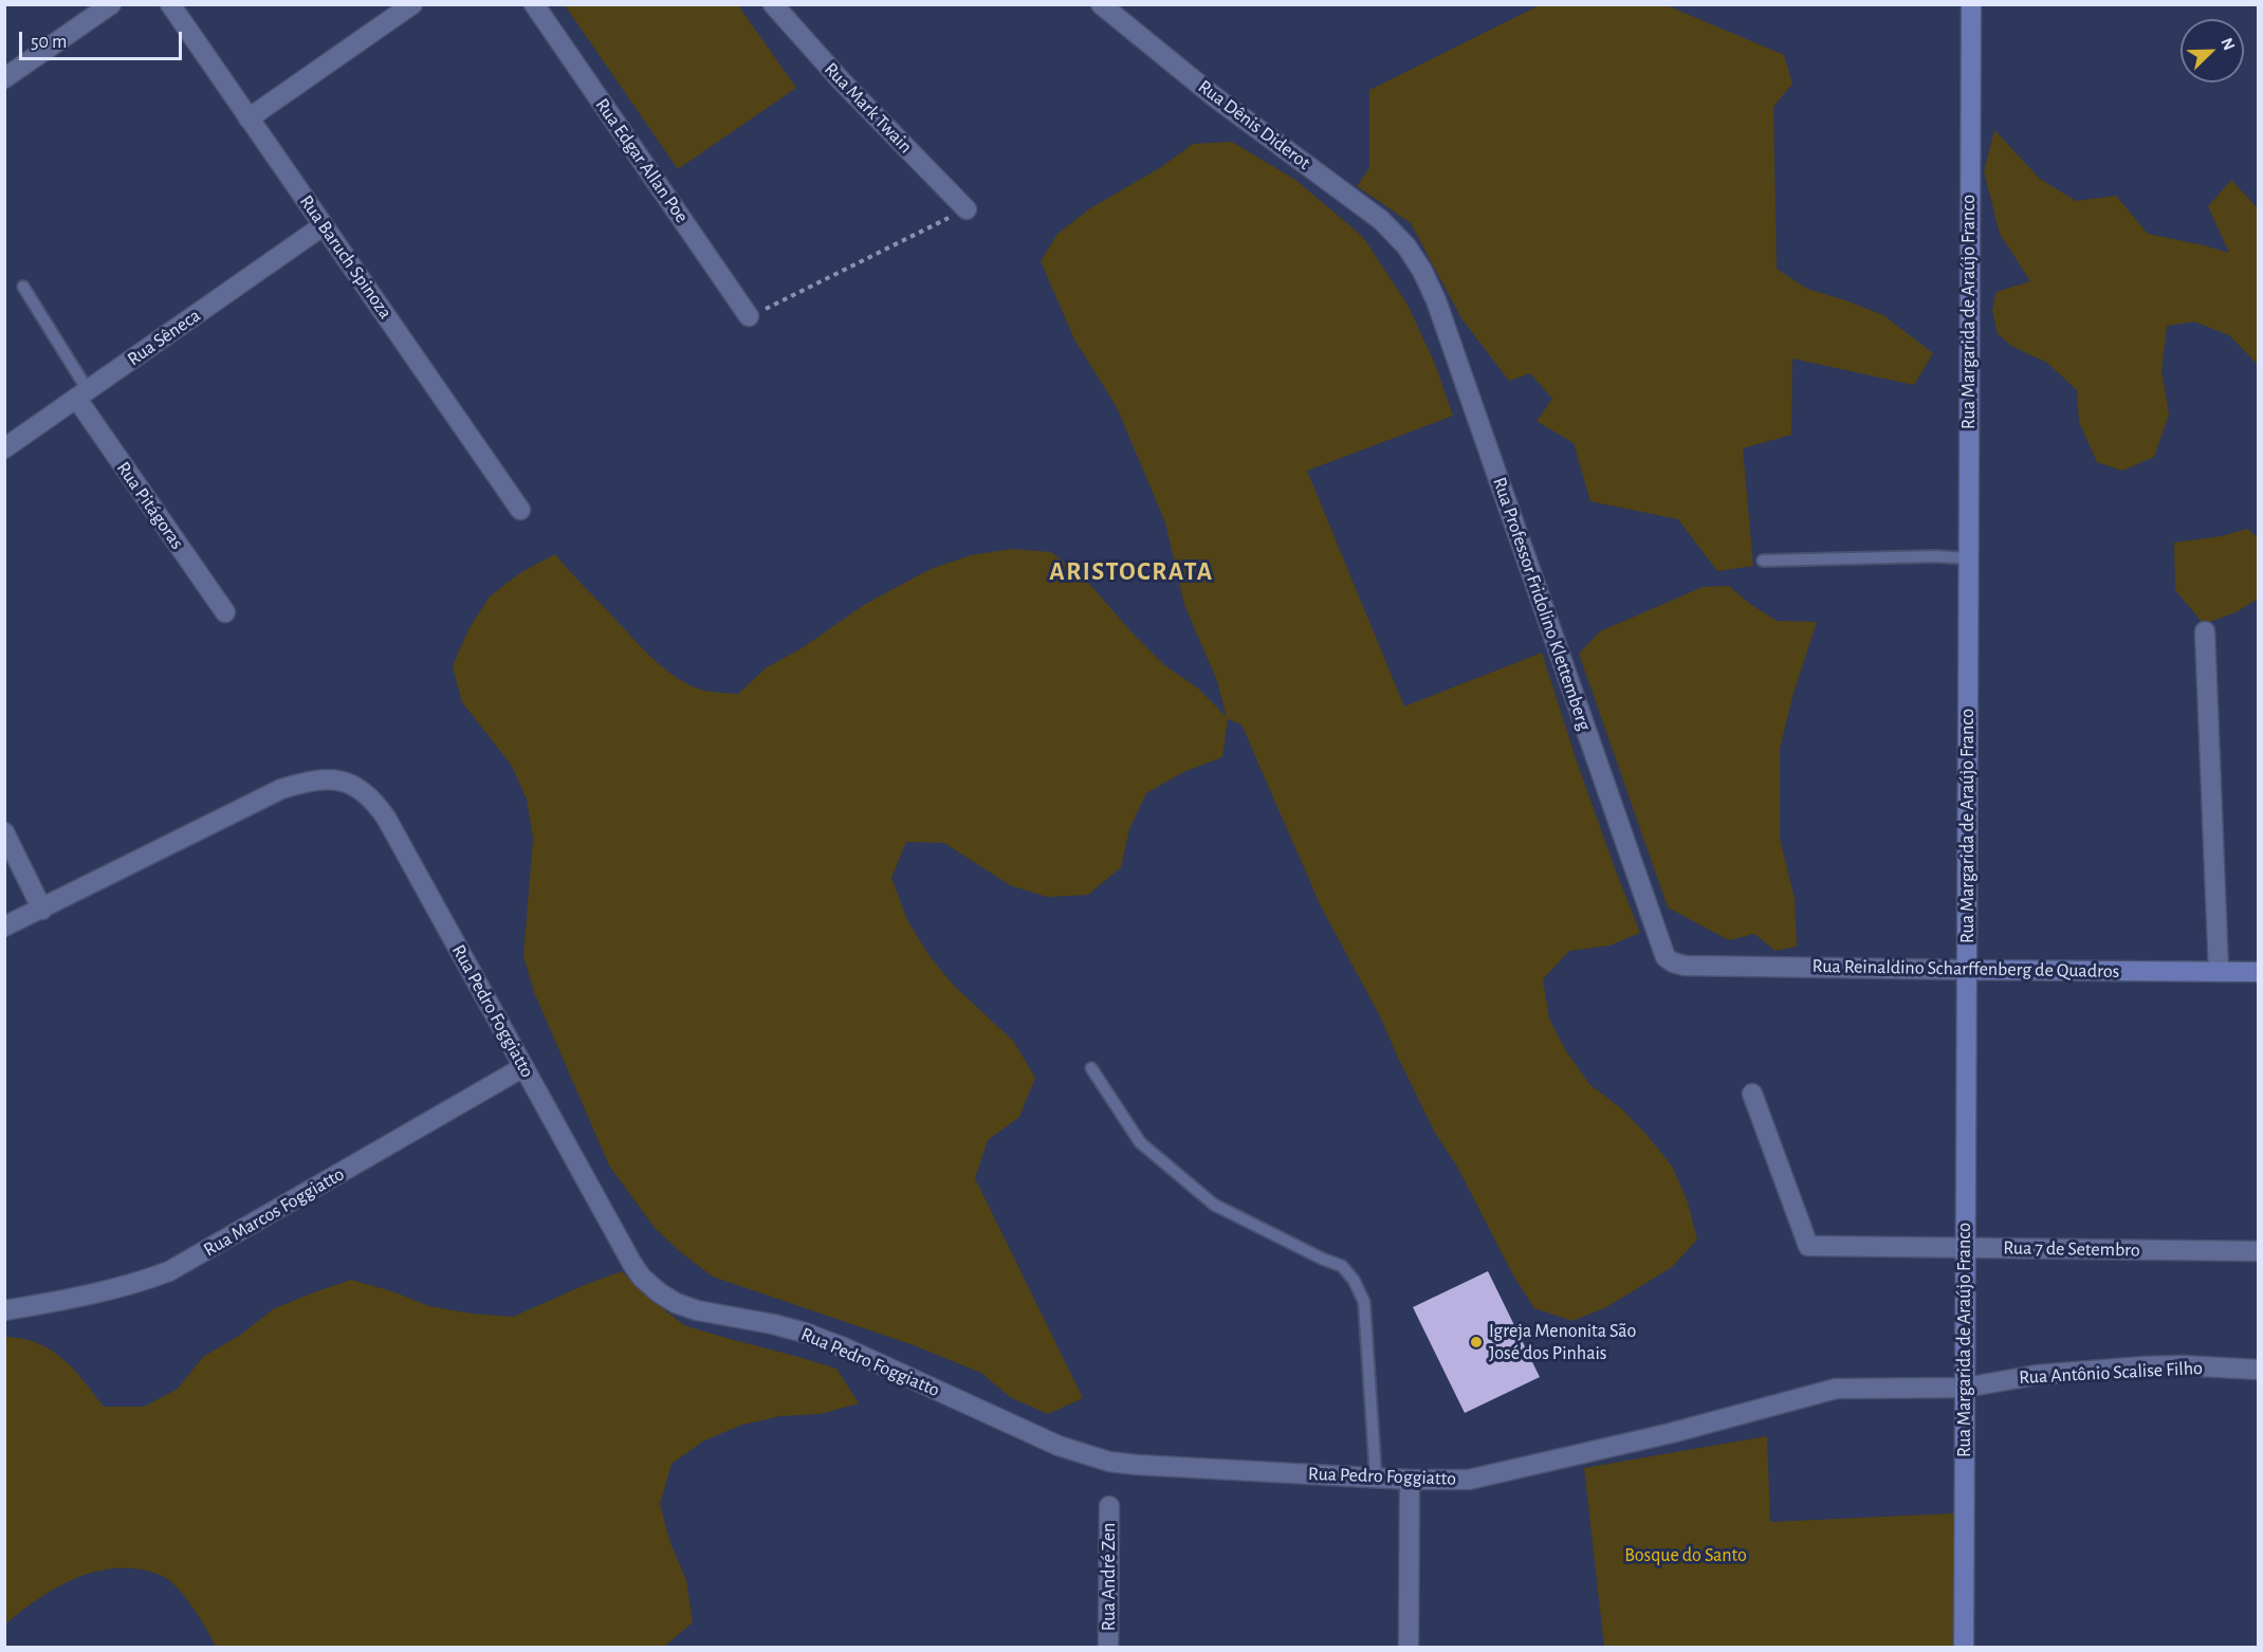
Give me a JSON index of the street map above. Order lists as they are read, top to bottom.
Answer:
{
  "streets": {
    "main road": ["Rua Margarida de Araújo Franco", "Rua Reinaldino Scharffenberg de Quadros"],
    "street": [
      "Rua Mark Twain",
      "Rua Dênis Diderot",
      "Rua Edgar Allan Poe",
      "Rua Baruch Spinoza",
      "Rua Sêneca",
      "Rua Pitágoras",
      "Rua Professor Fridolino Klettemberg",
      "Rua Pedro Foggiatto",
      "Rua Marcos Foggiatto",
      "Rua 7 de Setembro",
      "Rua Antônio Scalise Filho",
      "Rua André Zen"
    ]
  },
  "crossings": [
    ["Rua Dênis Diderot", "Rua Professor Fridolino Klettemberg"],
    ["Rua Baruch Spinoza", "Rua Sêneca"],
    ["Rua Margarida de Araújo Franco", "Rua Reinaldino Scharffenberg de Quadros"],
    ["Rua Margarida de Araújo Franco", "Rua Pedro Foggiatto"],
    ["Rua Margarida de Araújo Franco", "Rua 7 de Setembro"],
    ["Rua Margarida de Araújo Franco", "Rua Antônio Scalise Filho"],
    ["Rua Sêneca", "Rua Pitágoras"],
    ["Rua Professor Fridolino Klettemberg", "Rua Reinaldino Scharffenberg de Quadros"],
    ["Rua Pedro Foggiatto", "Rua Marcos Foggiatto"],
    ["Rua Pedro Foggiatto", "Rua Antônio Scalise Filho"]
  ],
  "districts": ["ARISTOCRATA"],
  "parks": ["Bosque do Santo"],
  "places": ["Igreja Menonita São José dos Pinhais"],
  "scale_bar": "50 m",
  "north": "top right"
}
